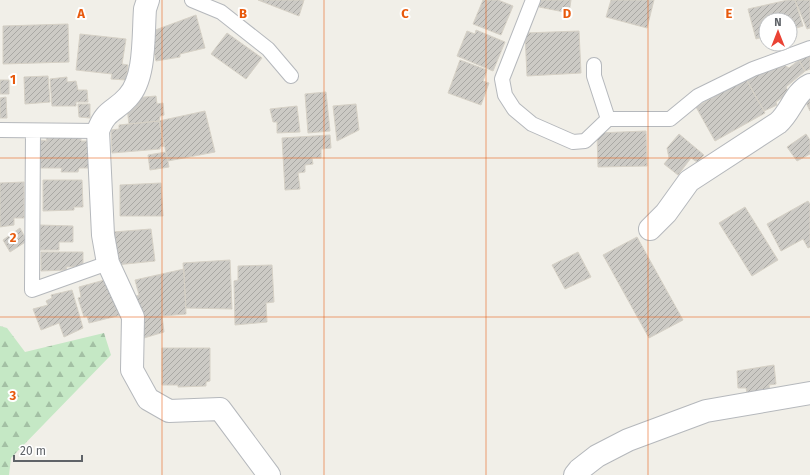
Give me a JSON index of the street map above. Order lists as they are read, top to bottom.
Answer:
{
  "scale_bar": "20 m",
  "north": "top",
  "grid": {
    "columns": [
      "A",
      "B",
      "C",
      "D",
      "E"
    ],
    "rows": ["1", "2", "3"]
  }
}
